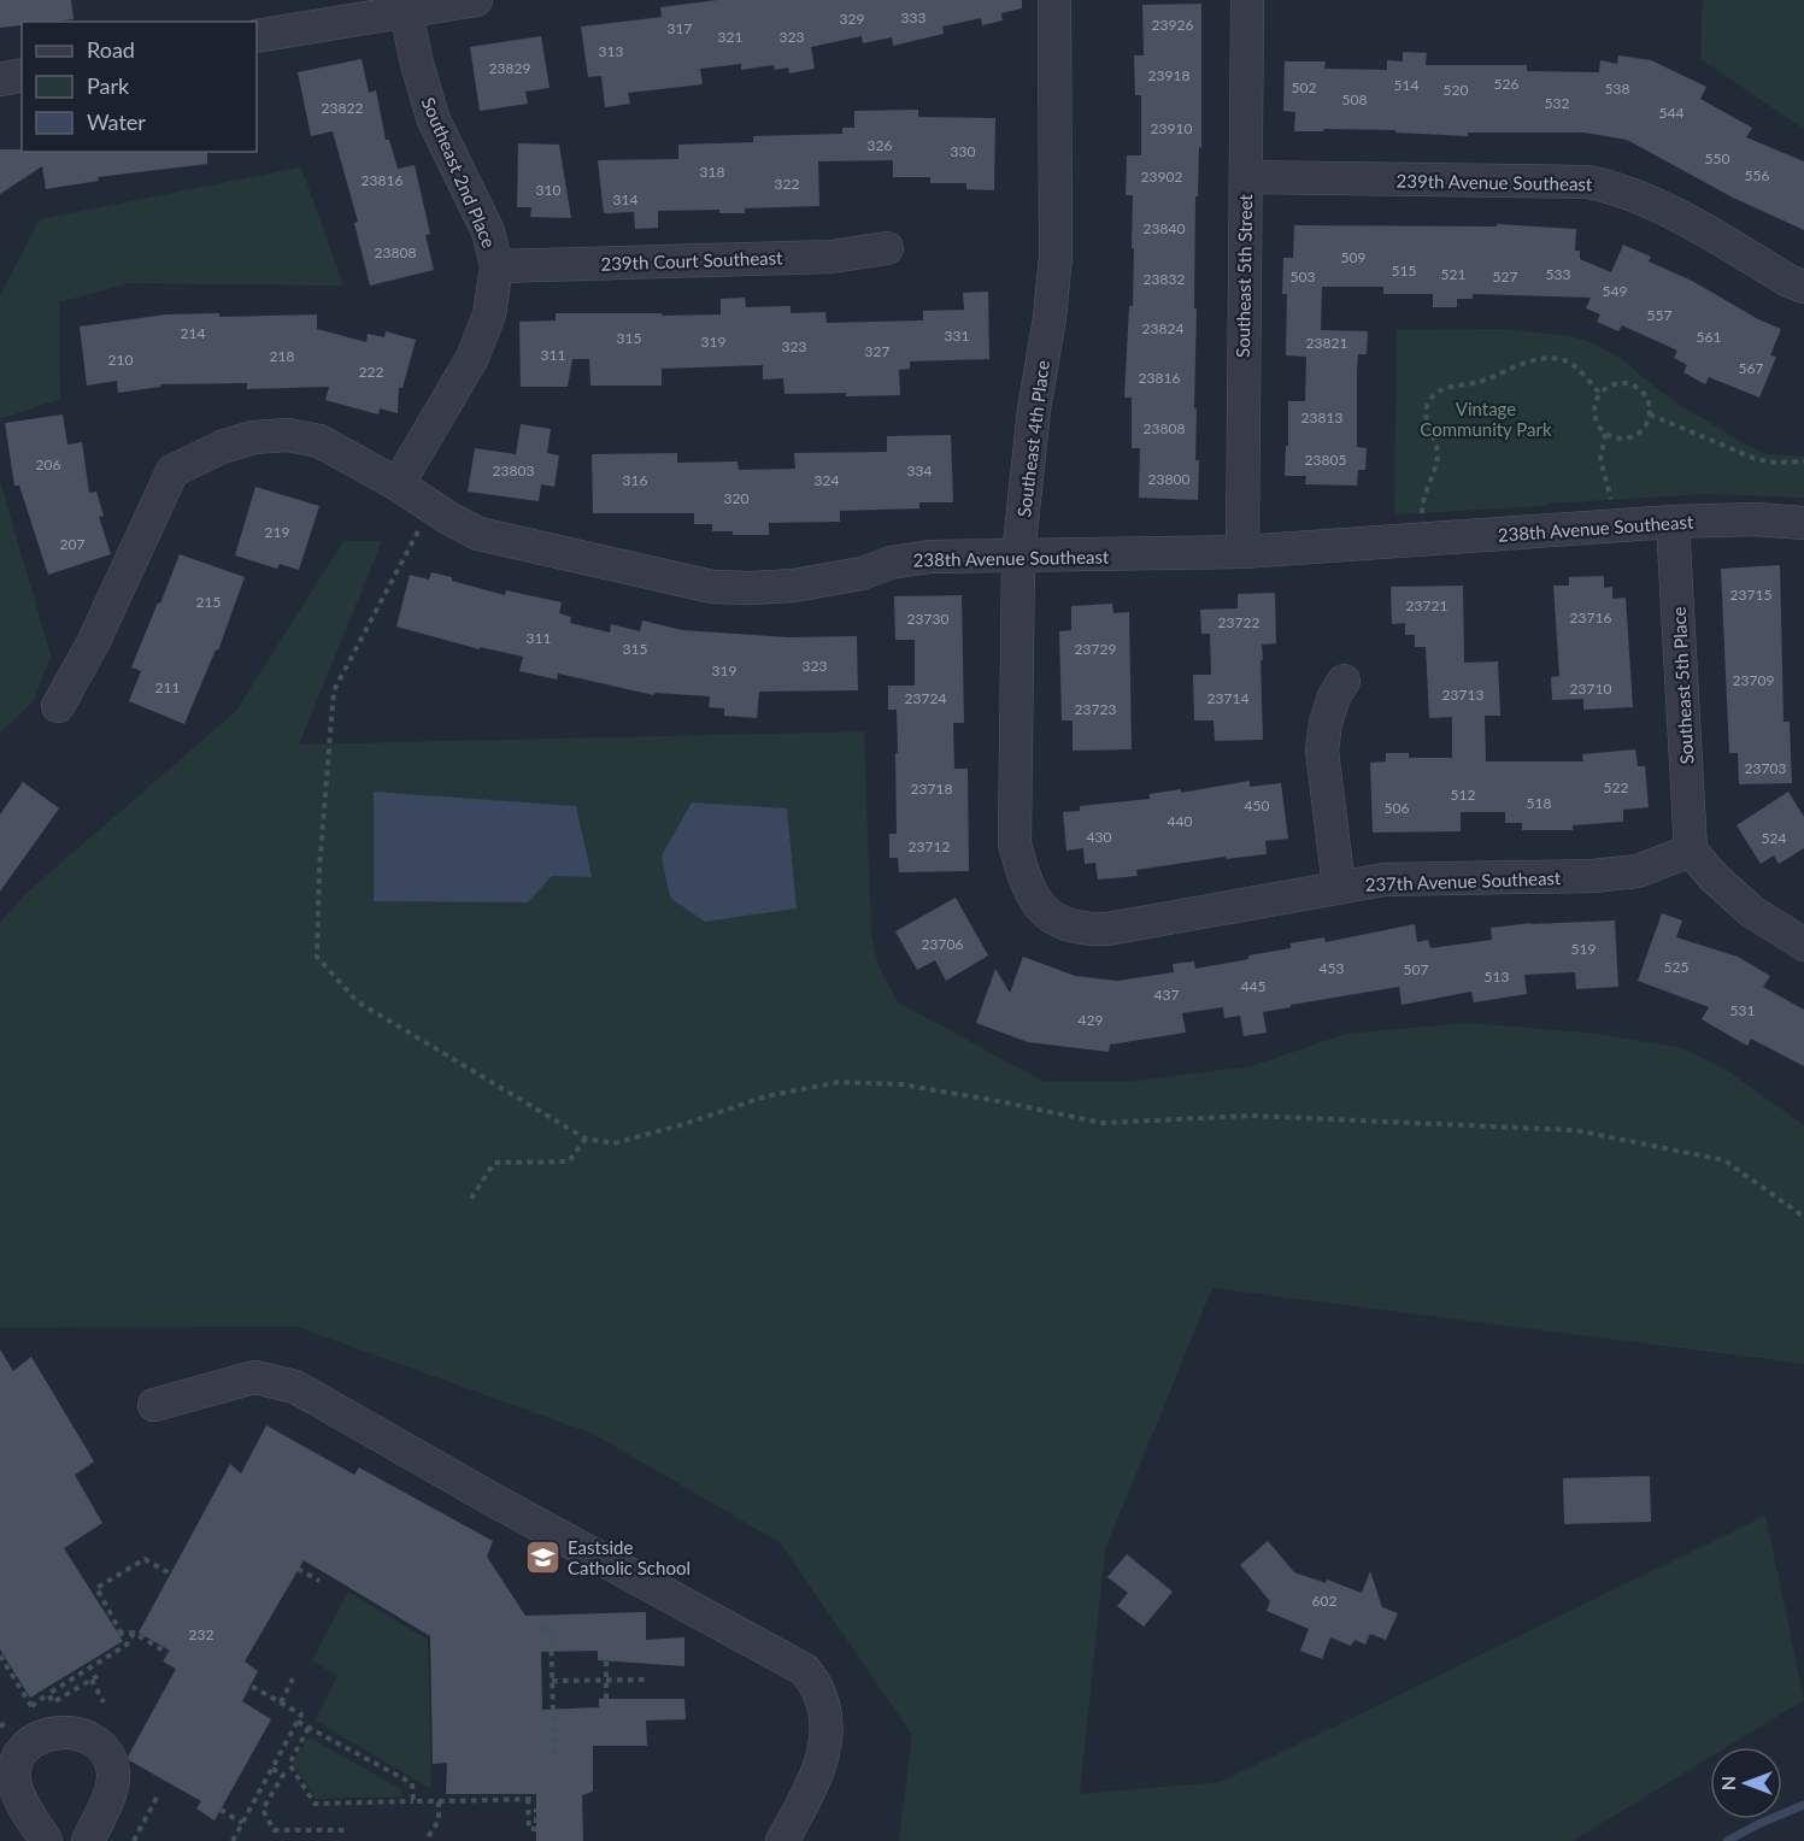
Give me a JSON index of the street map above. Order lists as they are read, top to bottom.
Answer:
{
  "streets": {
    "street": [
      "Southeast 2nd Place",
      "239th Avenue Southeast",
      "239th Court Southeast",
      "Southeast 5th Street",
      "Southeast 4th Place",
      "238th Avenue Southeast",
      "Southeast 5th Place",
      "237th Avenue Southeast"
    ]
  },
  "crossings": [
    ["Southeast 2nd Place", "239th Court Southeast"],
    ["Southeast 2nd Place", "238th Avenue Southeast"],
    ["239th Avenue Southeast", "Southeast 5th Street"],
    ["Southeast 5th Street", "238th Avenue Southeast"],
    ["Southeast 4th Place", "238th Avenue Southeast"],
    ["Southeast 4th Place", "237th Avenue Southeast"],
    ["238th Avenue Southeast", "Southeast 5th Place"],
    ["Southeast 5th Place", "237th Avenue Southeast"]
  ],
  "parks": ["Vintage Community Park"],
  "places": {
    "school or university": ["Eastside Catholic School"]
  },
  "house_numbers": [
    "333",
    "329",
    "23926",
    "317",
    "321",
    "323",
    "313",
    "23829",
    "23918",
    "526",
    "514",
    "502",
    "538",
    "520",
    "508",
    "532",
    "23822",
    "544",
    "23910",
    "326",
    "330",
    "550",
    "318",
    "556",
    "23902",
    "23816",
    "322",
    "310",
    "314",
    "23840",
    "23808",
    "509",
    "515",
    "521",
    "533",
    "503",
    "527",
    "23832",
    "549",
    "557",
    "23824",
    "214",
    "331",
    "561",
    "315",
    "319",
    "23821",
    "323",
    "327",
    "311",
    "218",
    "210",
    "567",
    "222",
    "23816",
    "23813",
    "23808",
    "23805",
    "206",
    "23803",
    "334",
    "23800",
    "316",
    "324",
    "320",
    "219",
    "207",
    "23715",
    "215",
    "23721",
    "23716",
    "23730",
    "23722",
    "311",
    "315",
    "23729",
    "323",
    "319",
    "23709",
    "211",
    "23710",
    "23713",
    "23724",
    "23714",
    "23723",
    "23703",
    "522",
    "23718",
    "512",
    "518",
    "450",
    "506",
    "440",
    "430",
    "524",
    "23712",
    "23706",
    "519",
    "525",
    "453",
    "507",
    "513",
    "445",
    "437",
    "531",
    "429",
    "602",
    "232"
  ],
  "legend": ["Road", "Park", "Water"],
  "north": "left"
}
